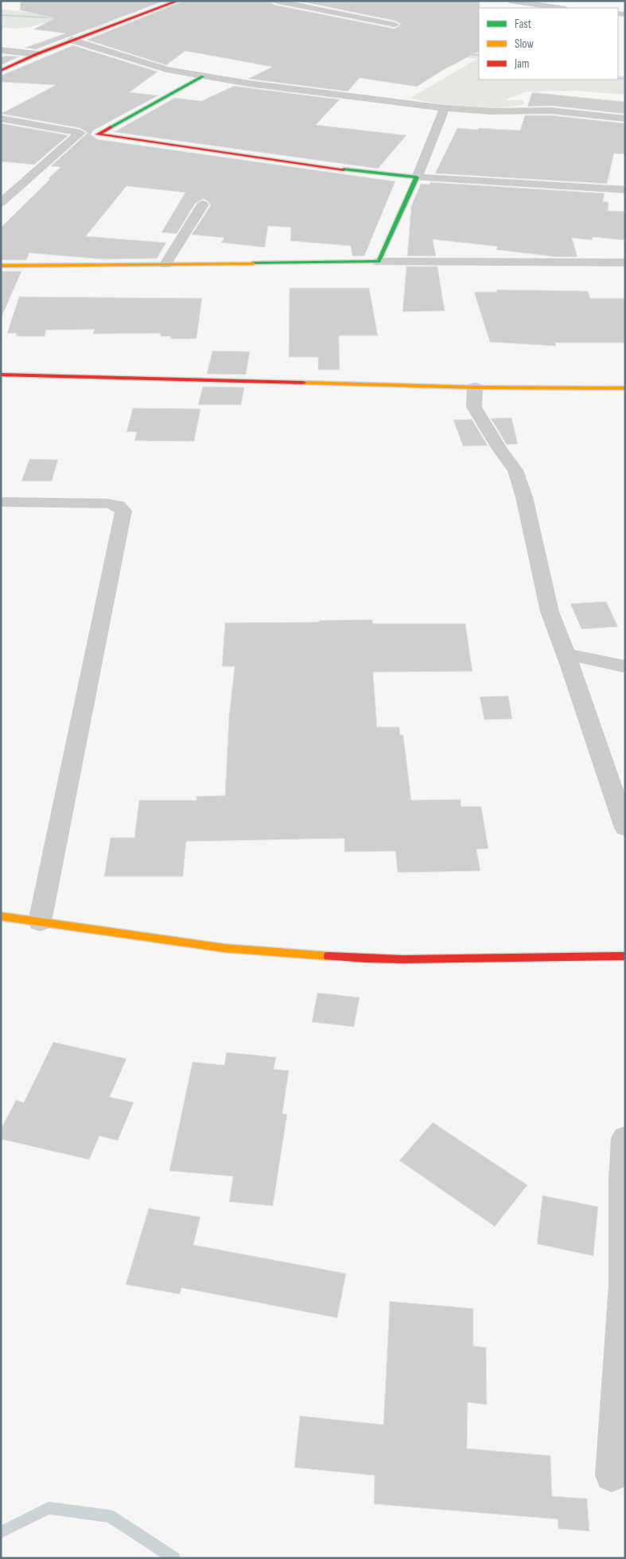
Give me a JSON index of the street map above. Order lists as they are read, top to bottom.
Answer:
{
  "legend": ["Fast", "Slow", "Jam"]
}
